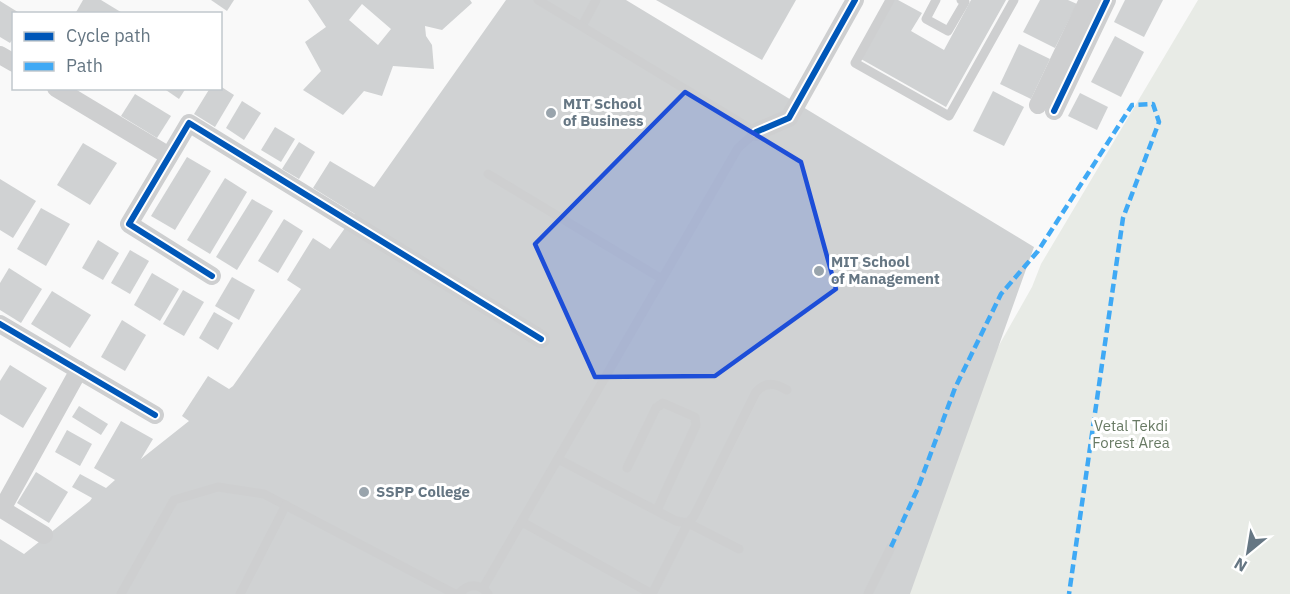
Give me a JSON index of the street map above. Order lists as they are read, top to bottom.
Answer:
{
  "parks": ["Vetal Tekdi Forest Area"],
  "places": ["MIT School of Business", "MIT School of Management", "SSPP College"],
  "legend": ["Cycle path", "Path"],
  "north": "bottom left"
}
